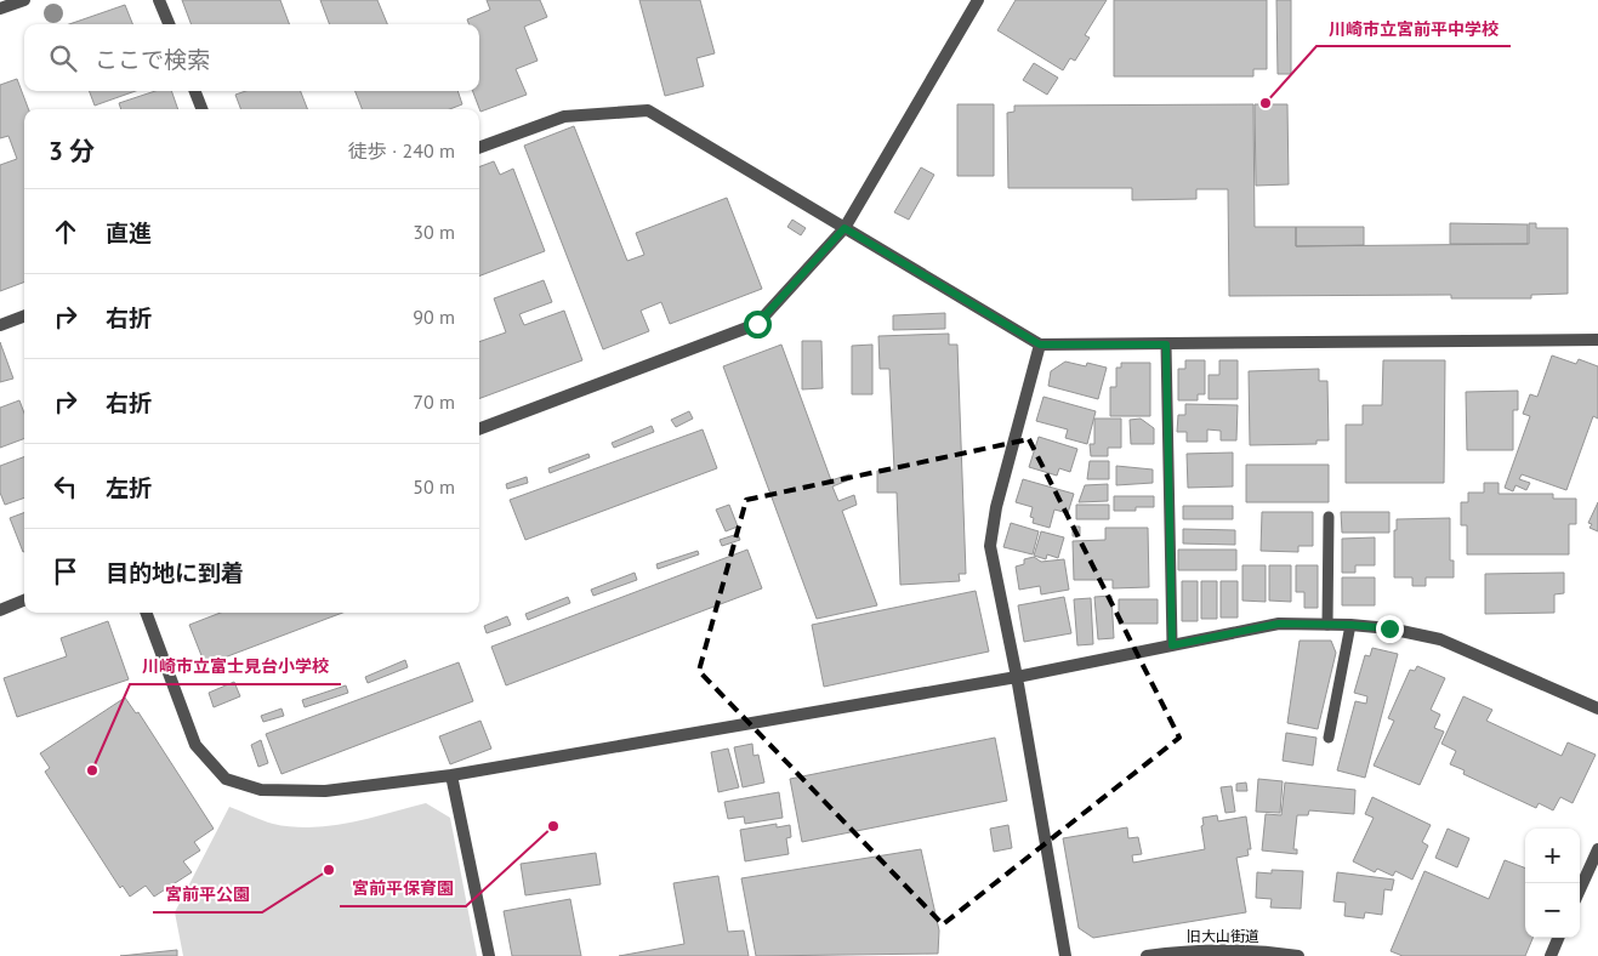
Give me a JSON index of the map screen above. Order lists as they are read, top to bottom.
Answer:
{
  "streets": {
    "street": ["旧大山街道"]
  },
  "places": [
    "川崎市立宮前平中学校",
    "川崎市立富士見台小学校",
    "宮前平保育園",
    "宮前平公園"
  ],
  "page": {
    "search": "ここで検索",
    "heading": ["3 分", "徒歩 · 240 m"],
    "list": [
      ["直進", "30 m"],
      ["右折", "90 m"],
      ["右折", "70 m"],
      ["左折", "50 m"],
      "目的地に到着"
    ],
    "map_buttons": ["+", "−"]
  }
}
